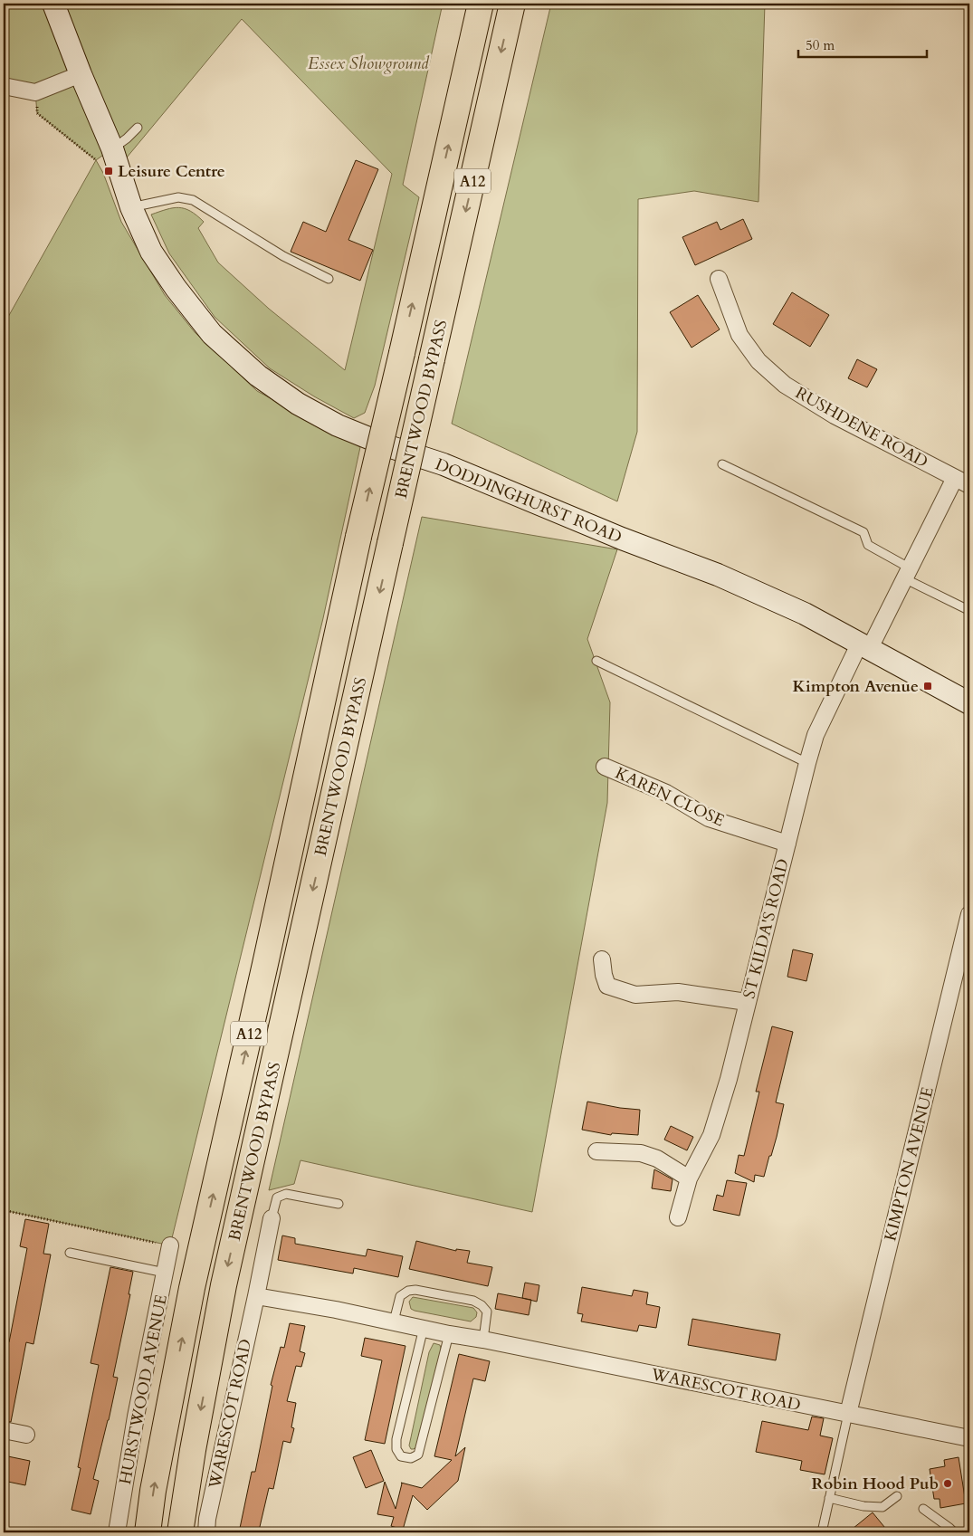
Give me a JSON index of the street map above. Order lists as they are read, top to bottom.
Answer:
{
  "streets": {
    "highway": ["A12", "BRENTWOOD BYPASS"],
    "street": [
      "RUSHDENE ROAD",
      "DODDINGHURST ROAD",
      "KAREN CLOSE",
      "ST KILDA'S ROAD",
      "KIMPTON AVENUE",
      "HURSTWOOD AVENUE",
      "WARESCOT ROAD"
    ]
  },
  "crossings": [
    ["DODDINGHURST ROAD", "ST KILDA'S ROAD"],
    ["KAREN CLOSE", "ST KILDA'S ROAD"],
    ["KIMPTON AVENUE", "WARESCOT ROAD"]
  ],
  "parks": ["Essex Showground"],
  "places": {
    "transit": ["Leisure Centre", "Kimpton Avenue"],
    "other": ["Robin Hood Pub"]
  },
  "scale_bar": "50 m"
}
